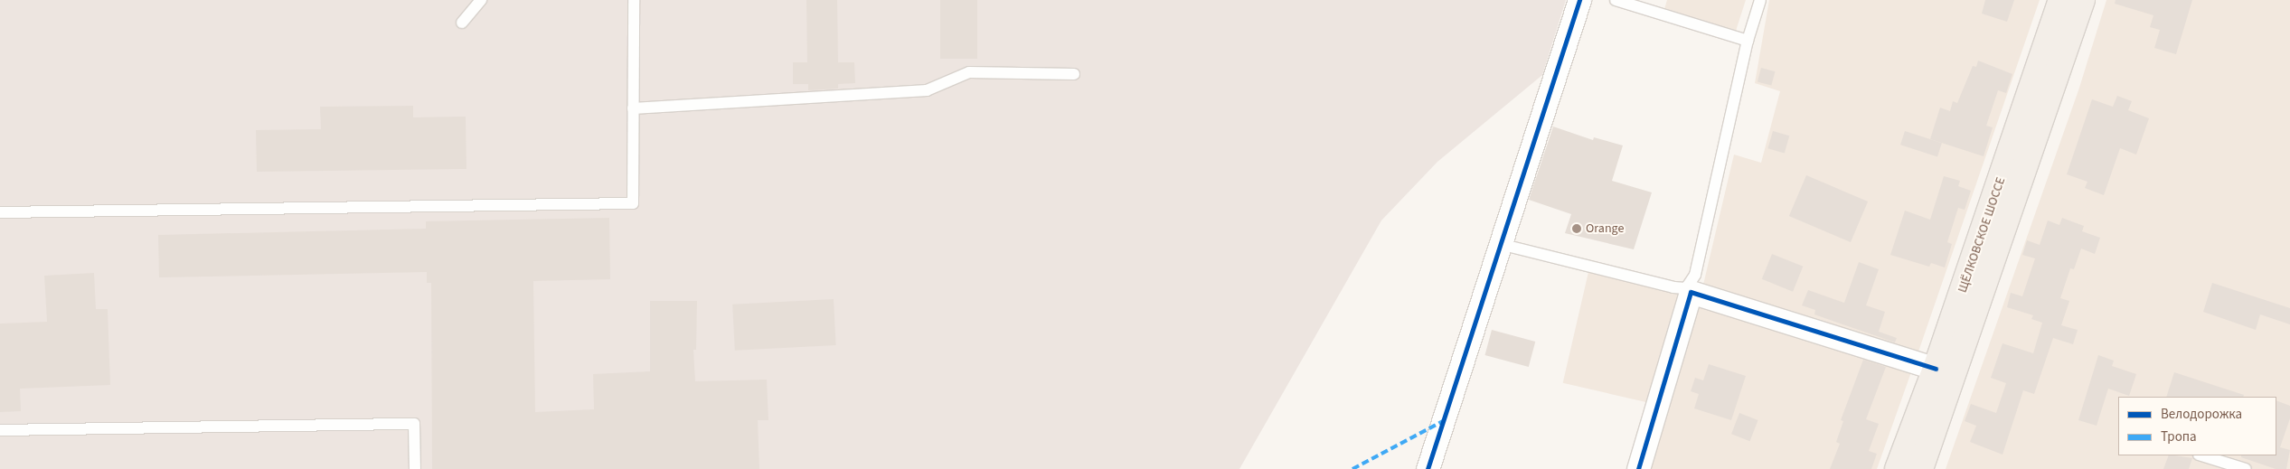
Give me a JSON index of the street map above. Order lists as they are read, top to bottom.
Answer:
{
  "streets": {
    "main road": ["ЩЁЛКОВСКОЕ ШОССЕ"]
  },
  "places": ["Orange"],
  "legend": ["Велодорожка", "Тропа"]
}
